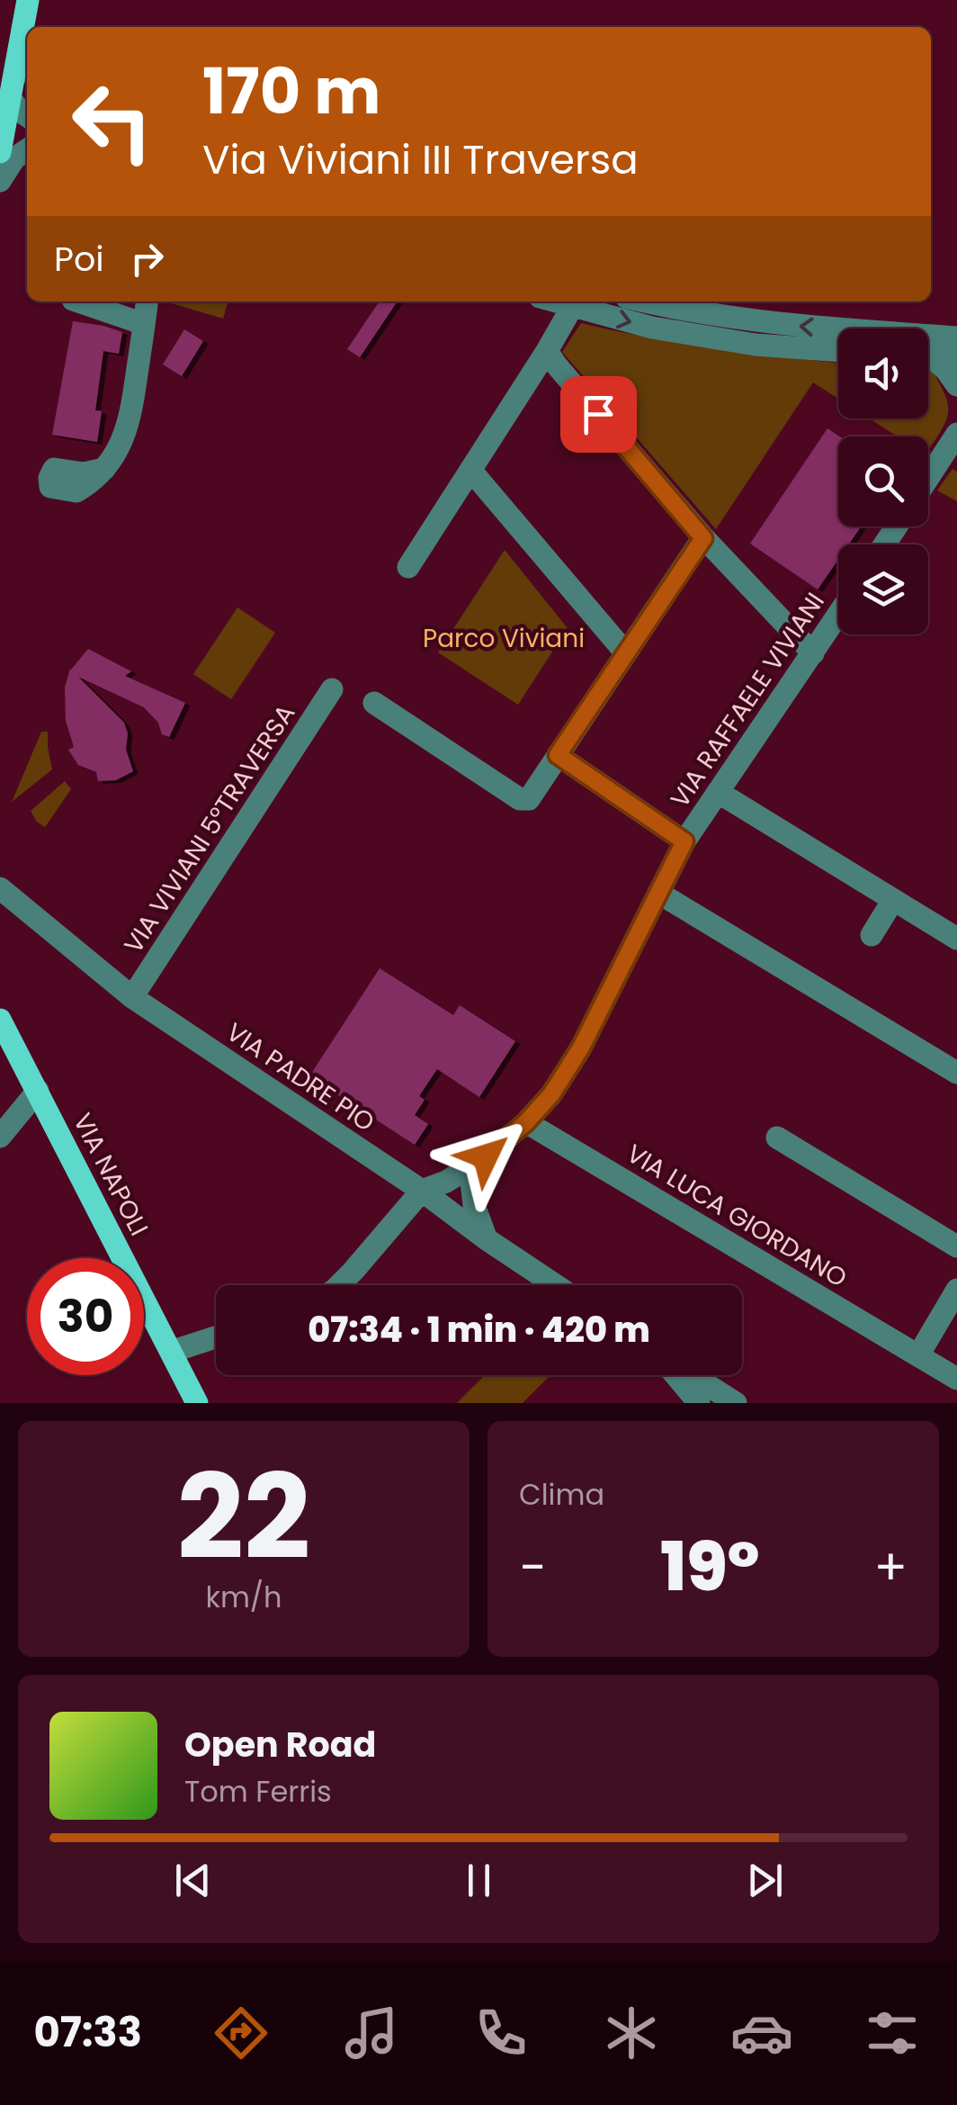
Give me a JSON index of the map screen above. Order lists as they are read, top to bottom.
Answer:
{
  "streets": {
    "main road": ["VIA NAPOLI"],
    "street": [
      "VIA RAFFAELE VIVIANI",
      "VIA VIVIANI 5°TRAVERSA",
      "VIA PADRE PIO",
      "VIA LUCA GIORDANO"
    ]
  },
  "crossings": [
    ["VIA RAFFAELE VIVIANI", "VIA PADRE PIO"],
    ["VIA RAFFAELE VIVIANI", "VIA LUCA GIORDANO"],
    ["VIA VIVIANI 5°TRAVERSA", "VIA PADRE PIO"]
  ],
  "parks": ["Parco Viviani"],
  "page": {
    "turn": ["170 m", "Via Viviani III Traversa"],
    "then": "Poi",
    "limit": "30",
    "trip": "07:34 · 1 min · 420 m",
    "tile": [
      ["22", "km/h"],
      "Clima"
    ],
    "heat": ["−", "19°", "+"],
    "song": ["Open Road", "Tom Ferris"],
    "tabs": "07:33"
  }
}
